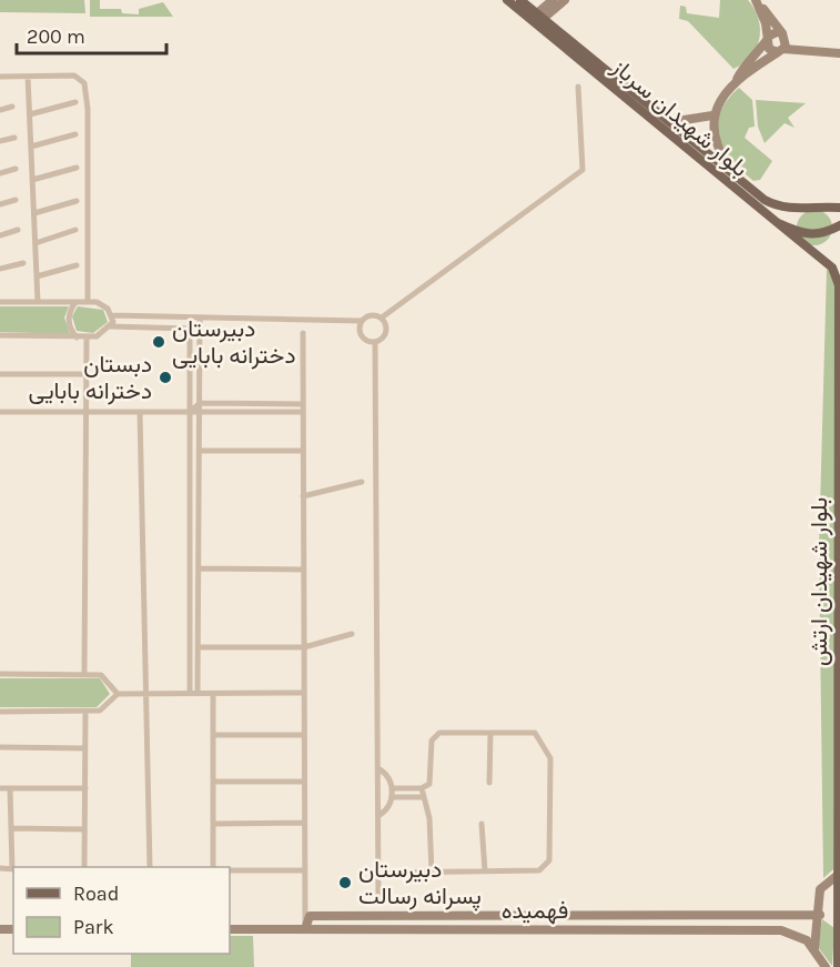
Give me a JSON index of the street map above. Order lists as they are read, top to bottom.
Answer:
{
  "streets": {
    "main road": ["بلوار شهیدان سرباز", "بلوار شهیدان ارتش", "فهمیده"]
  },
  "crossings": [
    ["بلوار شهیدان سرباز", "بلوار شهیدان ارتش"]
  ],
  "places": ["دبیرستان دخترانه بابایی", "دبستان دخترانه بابایی", "دبیرستان پسرانه رسالت"],
  "legend": ["Road", "Park"],
  "scale_bar": "200 m"
}
